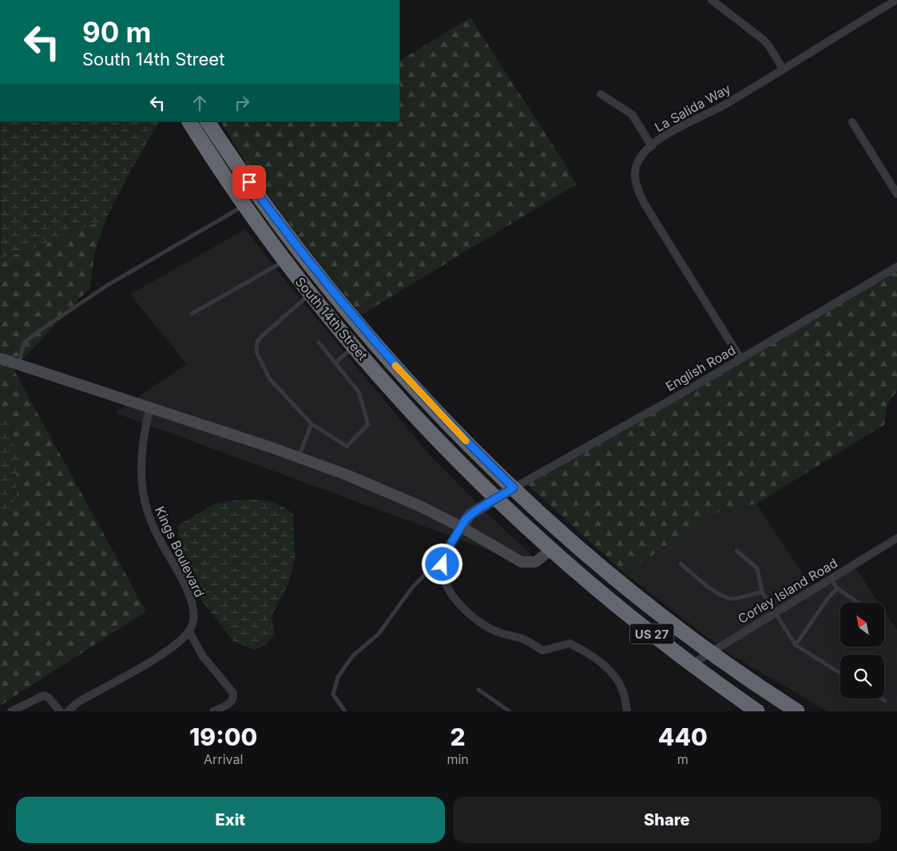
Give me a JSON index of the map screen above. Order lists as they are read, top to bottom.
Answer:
{
  "streets": {
    "highway": ["South 14th Street", "US 27"],
    "street": [
      "La Salida Way",
      "English Road",
      "Kings Boulevard",
      "Corley Island Road"
    ]
  },
  "crossings": [
    ["La Salida Way", "English Road"],
    ["South 14th Street", "English Road"],
    ["South 14th Street", "US 27"],
    ["English Road", "US 27"],
    ["Corley Island Road", "US 27"]
  ],
  "north": "top left",
  "page": {
    "turn": ["90 m", "South 14th Street"],
    "eta": [
      "19:00",
      "Arrival",
      "2",
      "min",
      "440",
      "m"
    ],
    "buttons": ["Exit", "Share"]
  }
}
